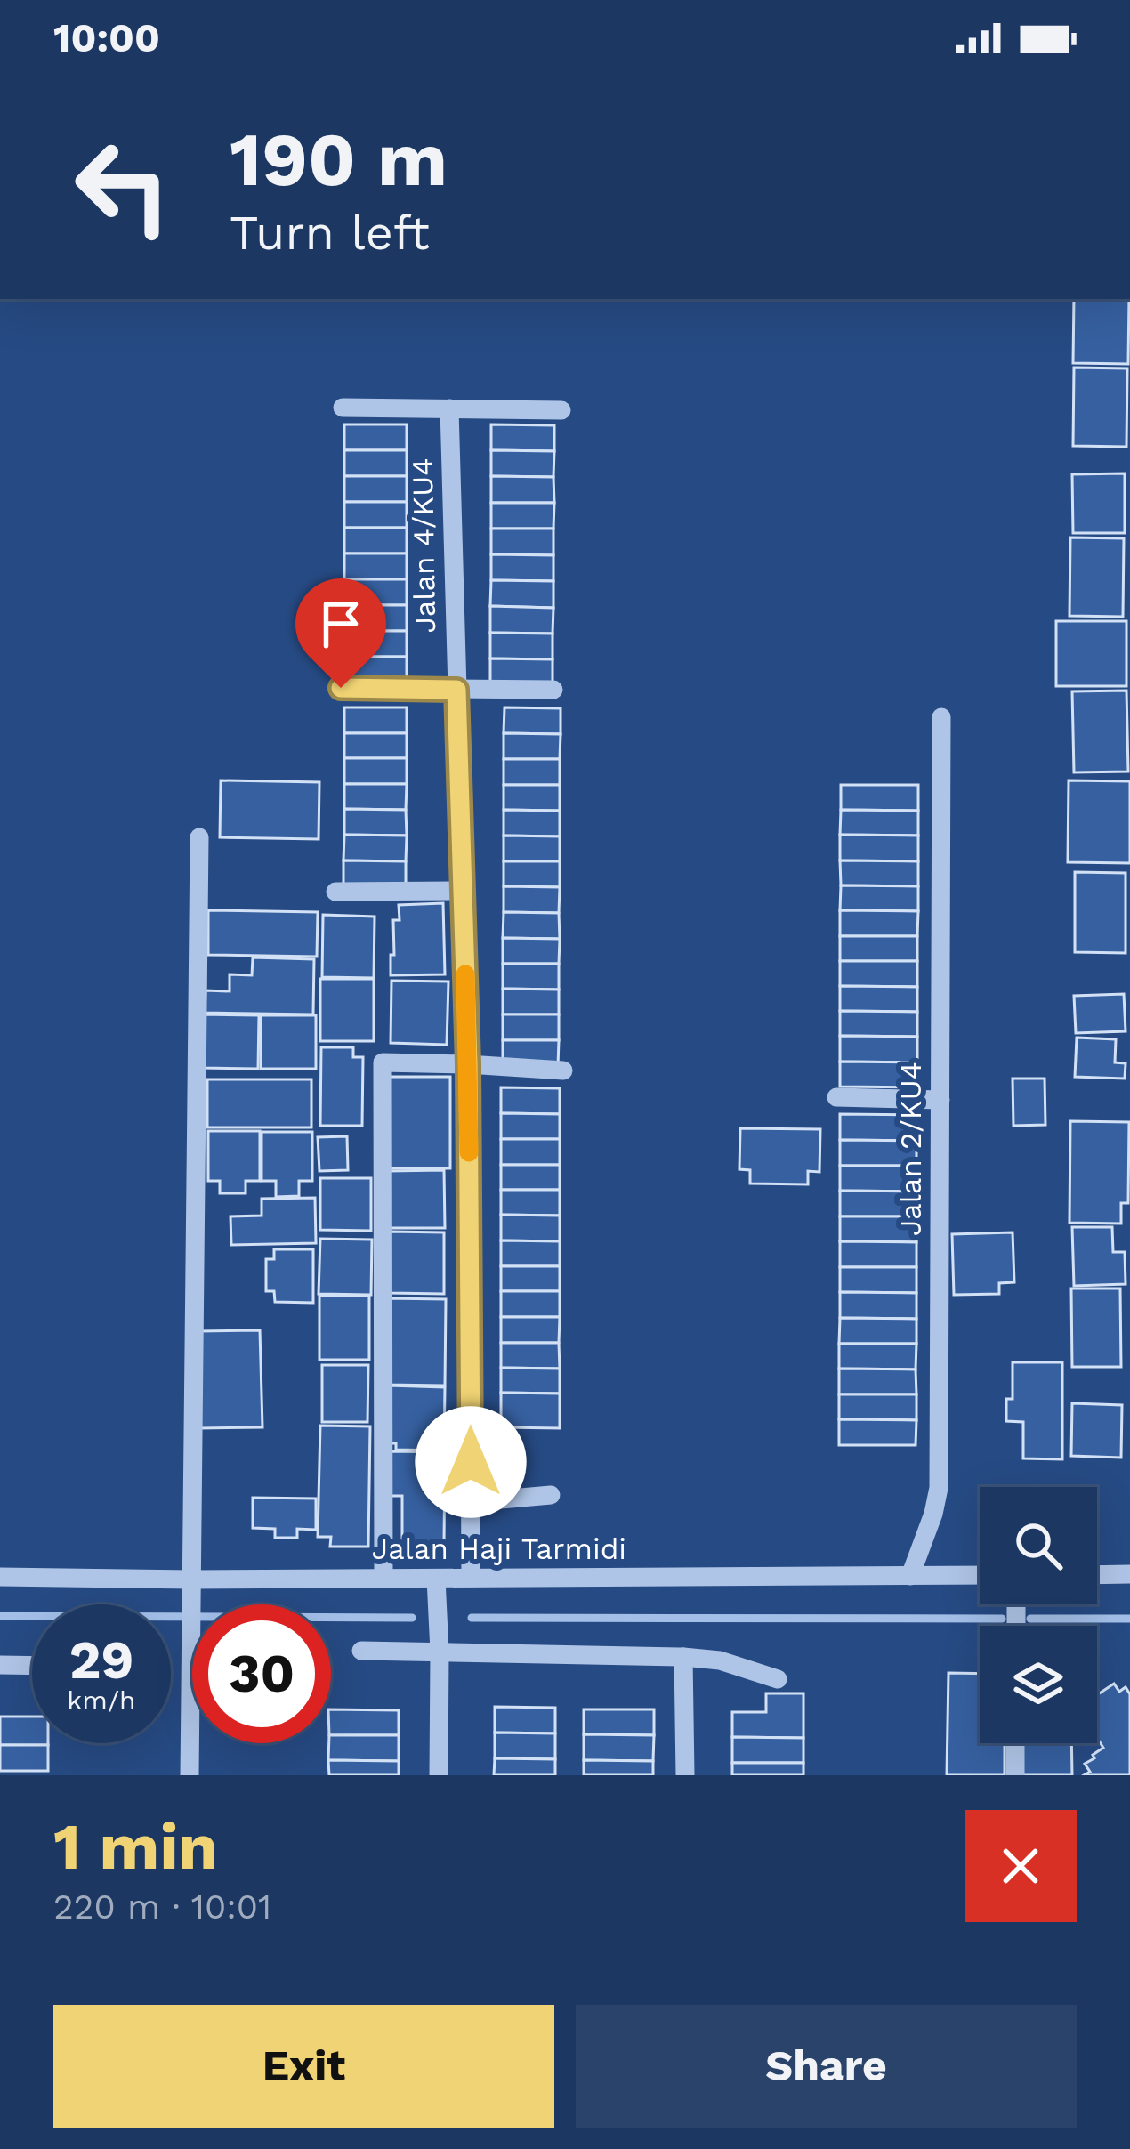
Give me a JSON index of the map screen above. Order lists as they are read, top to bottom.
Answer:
{
  "streets": {
    "street": ["Jalan 4/KU4", "Jalan 2/KU4", "Jalan Haji Tarmidi"]
  },
  "crossings": [
    ["Jalan 4/KU4", "Jalan Haji Tarmidi"],
    ["Jalan 2/KU4", "Jalan Haji Tarmidi"]
  ],
  "page": {
    "status": "10:00",
    "turn": ["190 m", "Turn left"],
    "speed": "29 km/h",
    "limit": "30",
    "heading": ["1 min", "220 m · 10:01"],
    "buttons": ["Exit", "Share"]
  }
}
